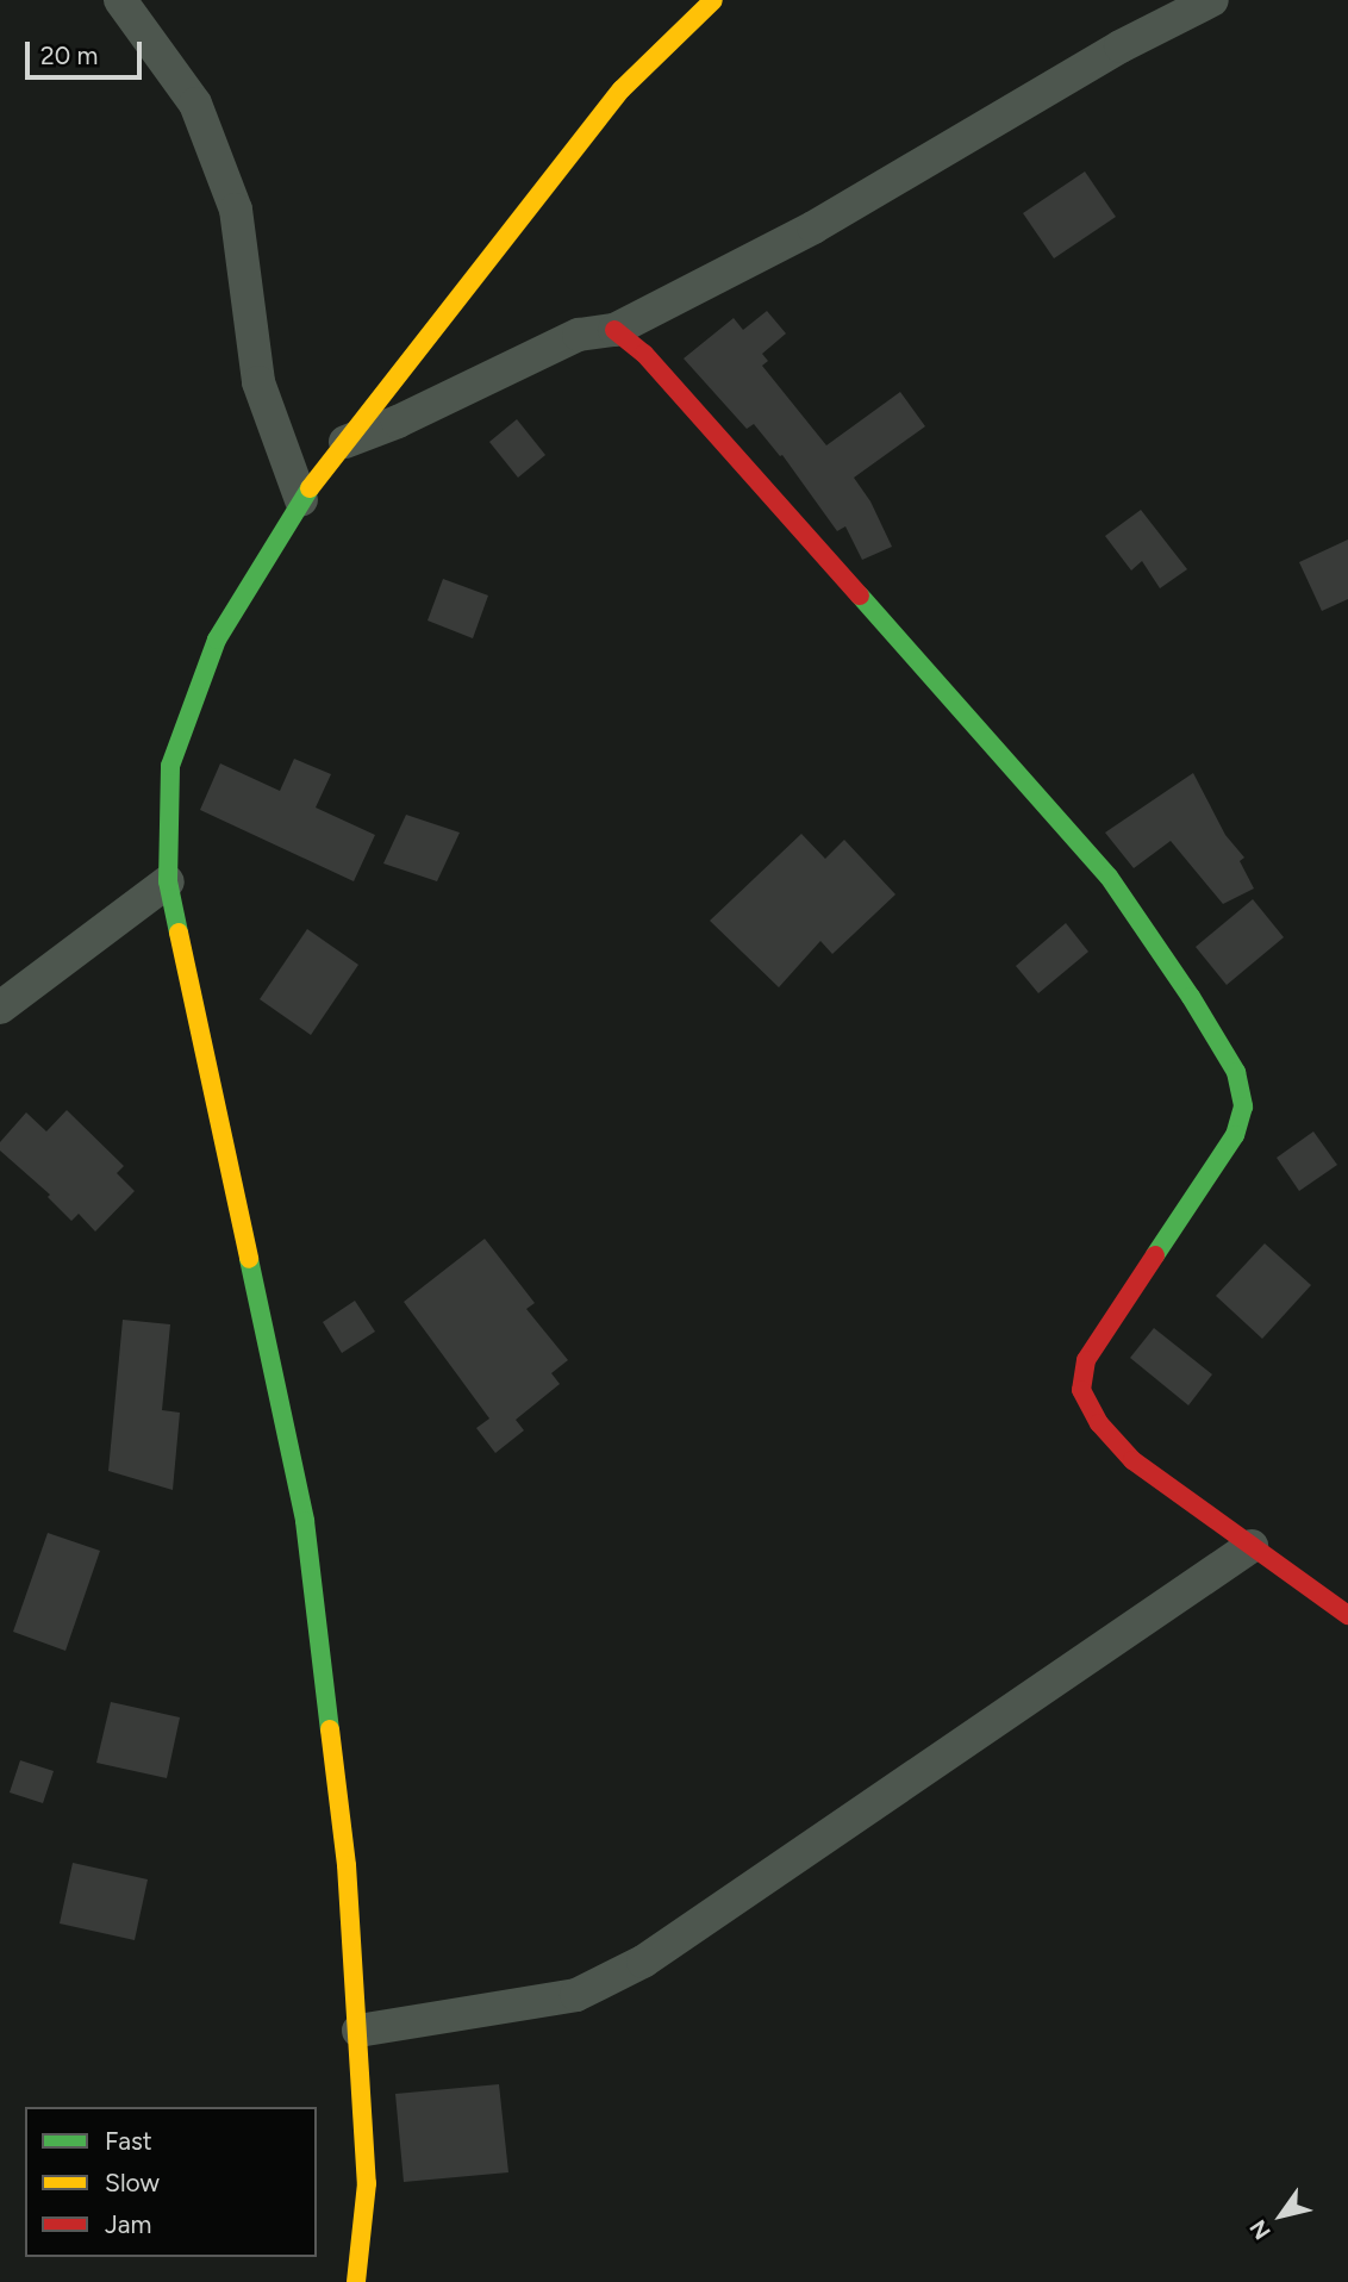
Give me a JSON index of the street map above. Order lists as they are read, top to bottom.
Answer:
{
  "legend": ["Fast", "Slow", "Jam"],
  "scale_bar": "20 m",
  "north": "bottom left"
}
